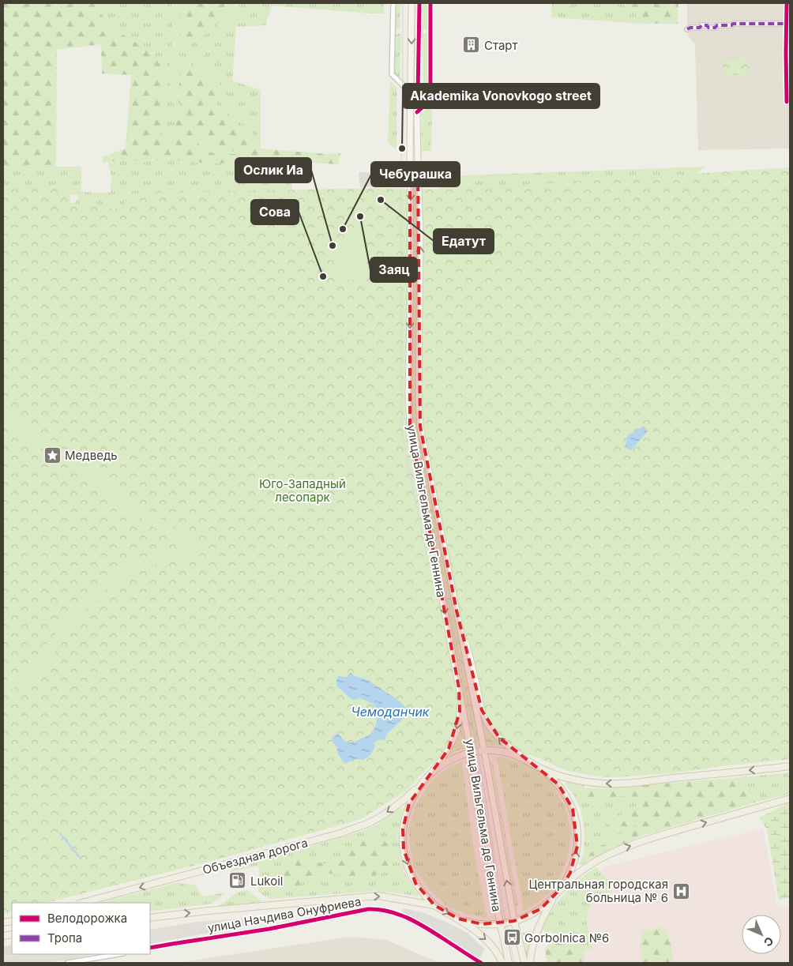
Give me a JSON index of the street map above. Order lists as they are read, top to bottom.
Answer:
{
  "streets": {
    "main road": ["улица Вильгельма де Геннина", "Объездная дорога"],
    "street": ["улица Начдива Онуфриева"]
  },
  "water": ["Чемоданчик"],
  "parks": ["Юго-Западный лесопарк"],
  "places": {
    "building": ["Старт"],
    "other": [
      "Akademika Vonovkogo street",
      "Едатут",
      "Заяц",
      "Чебурашка",
      "Ослик Иа",
      "Сова"
    ],
    "place": ["Медведь"],
    "fuel station": ["Lukoil"],
    "hospital": ["Центральная городская больница № 6"],
    "bus stop": ["Gorbolnica №6"]
  },
  "legend": ["Велодорожка", "Тропа"],
  "north": "bottom right"
}
